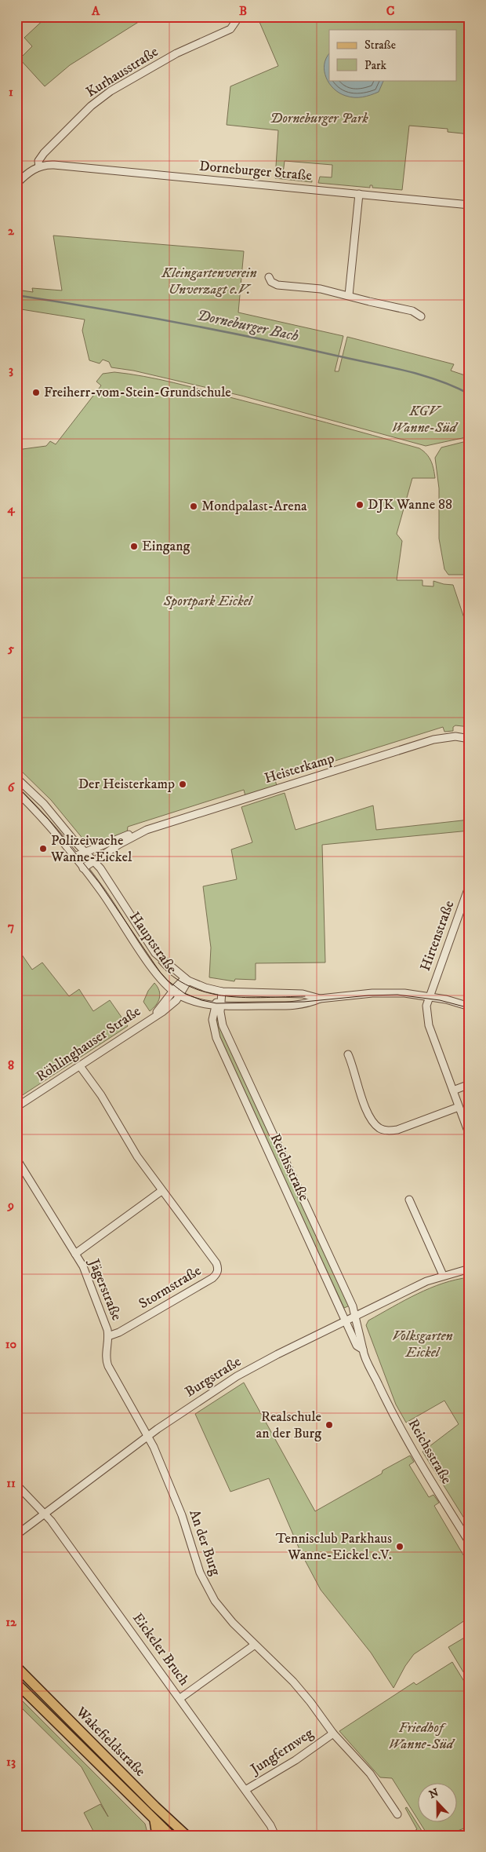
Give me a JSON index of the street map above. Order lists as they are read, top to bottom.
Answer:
{
  "streets": {
    "main road": ["Wakefieldstraße"],
    "street": [
      "Kurhausstraße",
      "Dorneburger Straße",
      "Heisterkamp",
      "Hirtenstraße",
      "Hauptstraße",
      "Röhlinghauser Straße",
      "Reichsstraße",
      "Stormstraße",
      "Jägerstraße",
      "Burgstraße",
      "An der Burg",
      "Eickeler Bruch",
      "Jungfernweg"
    ]
  },
  "crossings": [
    ["Kurhausstraße", "Dorneburger Straße"],
    ["Heisterkamp", "Hauptstraße"],
    ["Hirtenstraße", "Hauptstraße"],
    ["Hauptstraße", "Röhlinghauser Straße"],
    ["Hauptstraße", "Reichsstraße"],
    ["Röhlinghauser Straße", "Stormstraße"],
    ["Reichsstraße", "Burgstraße"],
    ["Stormstraße", "Jägerstraße"],
    ["Jägerstraße", "Burgstraße"],
    ["Jägerstraße", "An der Burg"],
    ["Burgstraße", "An der Burg"],
    ["Burgstraße", "Eickeler Bruch"],
    ["An der Burg", "Jungfernweg"],
    ["Eickeler Bruch", "Jungfernweg"]
  ],
  "water": ["Dorneburger Bach"],
  "parks": [
    "Dorneburger Park",
    "Kleingartenverein Unverzagt e.V.",
    "KGV Wanne-Süd",
    "Sportpark Eickel",
    "Volksgarten Eickel",
    "Friedhof Wanne-Süd"
  ],
  "places": [
    "Freiherr-vom-Stein-Grundschule",
    "DJK Wanne 88",
    "Mondpalast-Arena",
    "Eingang",
    "Der Heisterkamp",
    "Polizeiwache Wanne-Eickel",
    "Realschule an der Burg",
    "Tennisclub Parkhaus Wanne-Eickel e.V."
  ],
  "legend": ["Straße", "Park"],
  "north": "top",
  "grid": {
    "columns": ["A", "B", "C"],
    "rows": [
      "1",
      "2",
      "3",
      "4",
      "5",
      "6",
      "7",
      "8",
      "9",
      "10",
      "11",
      "12",
      "13"
    ]
  }
}
